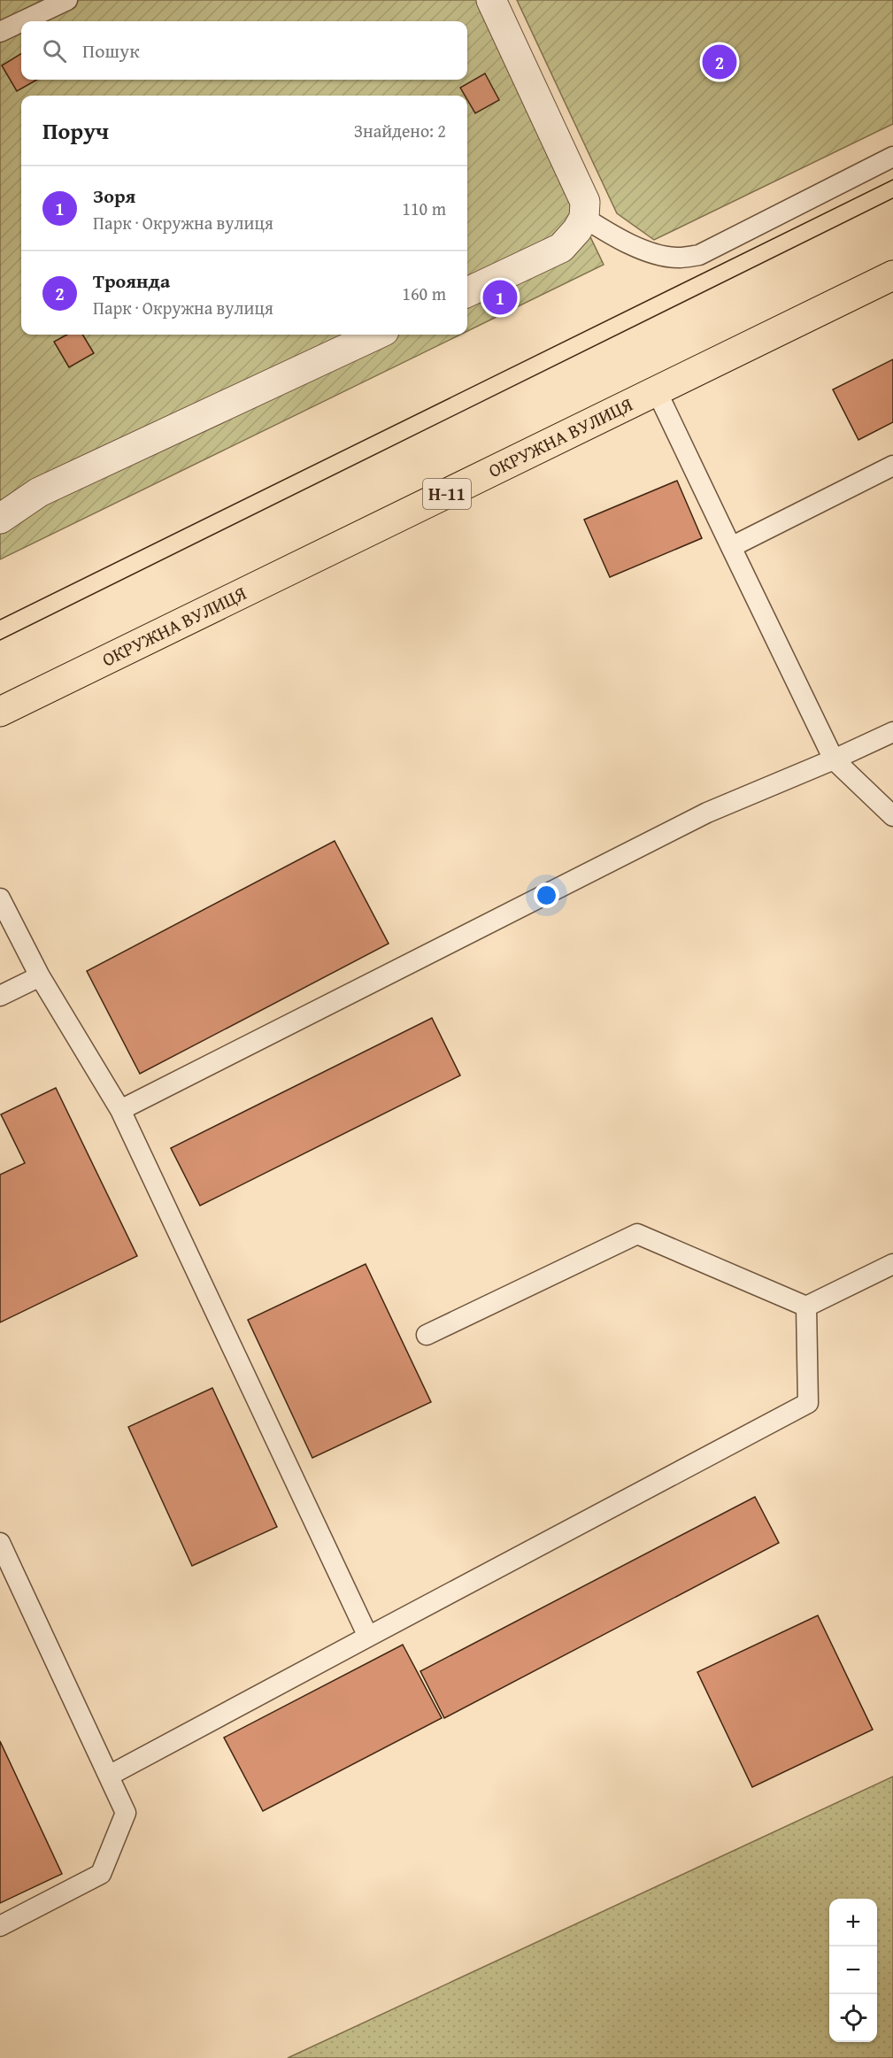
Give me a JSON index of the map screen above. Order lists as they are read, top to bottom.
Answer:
{
  "streets": {
    "main road": ["ОКРУЖНА ВУЛИЦЯ", "Н-11"]
  },
  "page": {
    "search": "Пошук",
    "pins": ["2", "1"],
    "heading": ["Поруч", "Знайдено: 2"],
    "list": [
      {
        "mark": "1",
        "name": "Зоря",
        "note": "Парк · Окружна вулиця",
        "value": "110 m"
      },
      {
        "mark": "2",
        "name": "Троянда",
        "note": "Парк · Окружна вулиця",
        "value": "160 m"
      }
    ],
    "map_buttons": ["+", "−"]
  }
}
